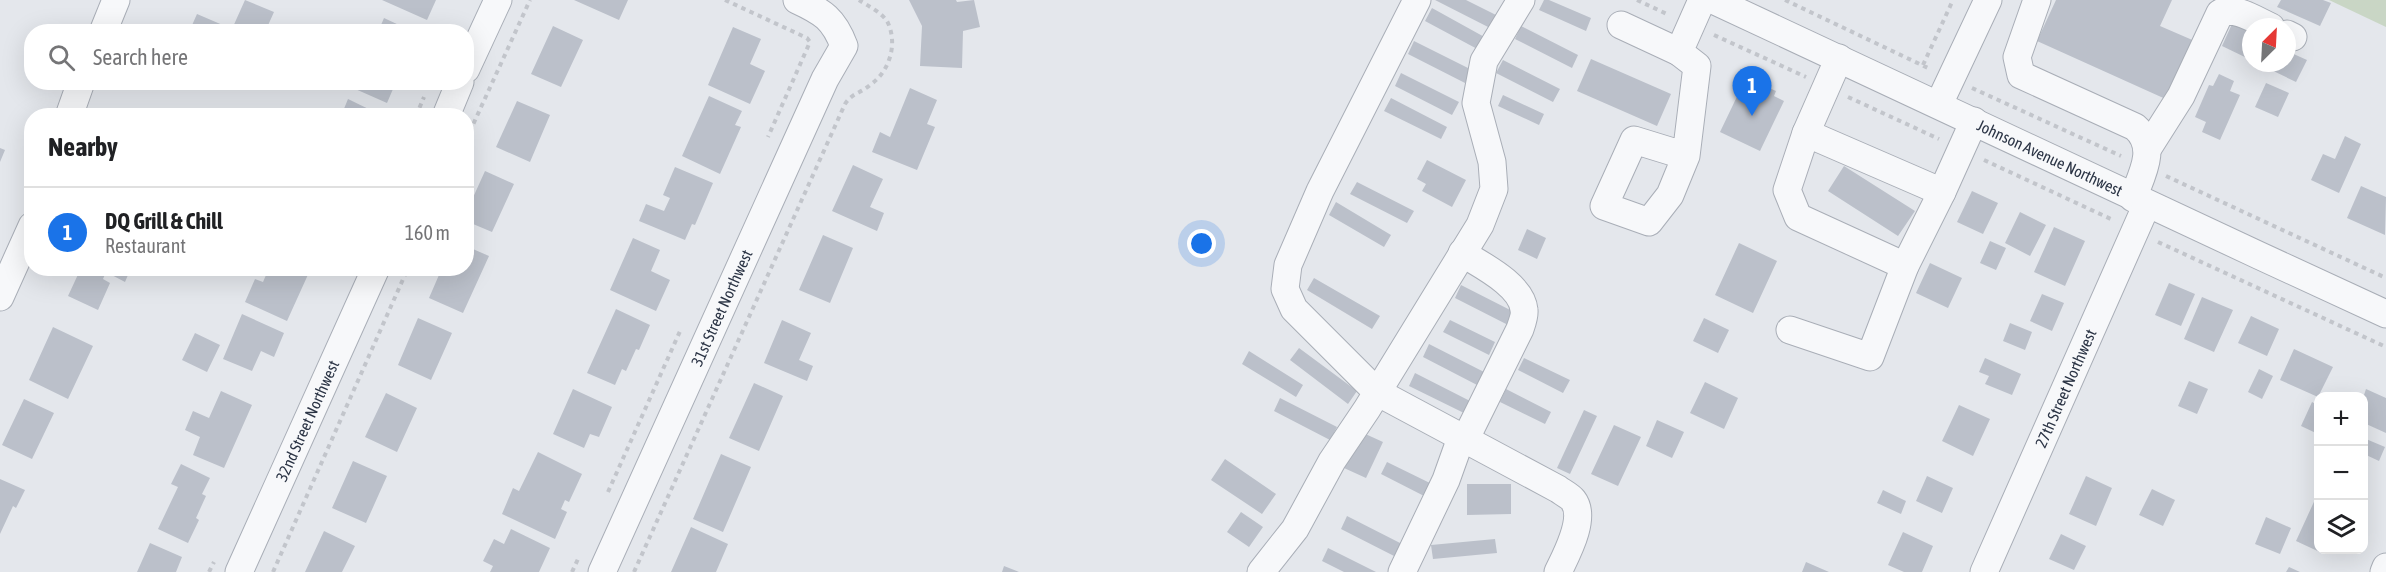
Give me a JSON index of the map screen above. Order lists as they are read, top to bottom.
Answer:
{
  "streets": {
    "street": [
      "Johnson Avenue Northwest",
      "31st Street Northwest",
      "27th Street Northwest",
      "32nd Street Northwest"
    ]
  },
  "crossings": [
    ["Johnson Avenue Northwest", "27th Street Northwest"]
  ],
  "north": "top right",
  "page": {
    "search": "Search here",
    "pins": "1",
    "heading": "Nearby",
    "list": [
      {
        "mark": "1",
        "name": "DQ Grill & Chill",
        "note": "Restaurant",
        "value": "160 m"
      }
    ],
    "map_buttons": ["+", "−"]
  }
}
